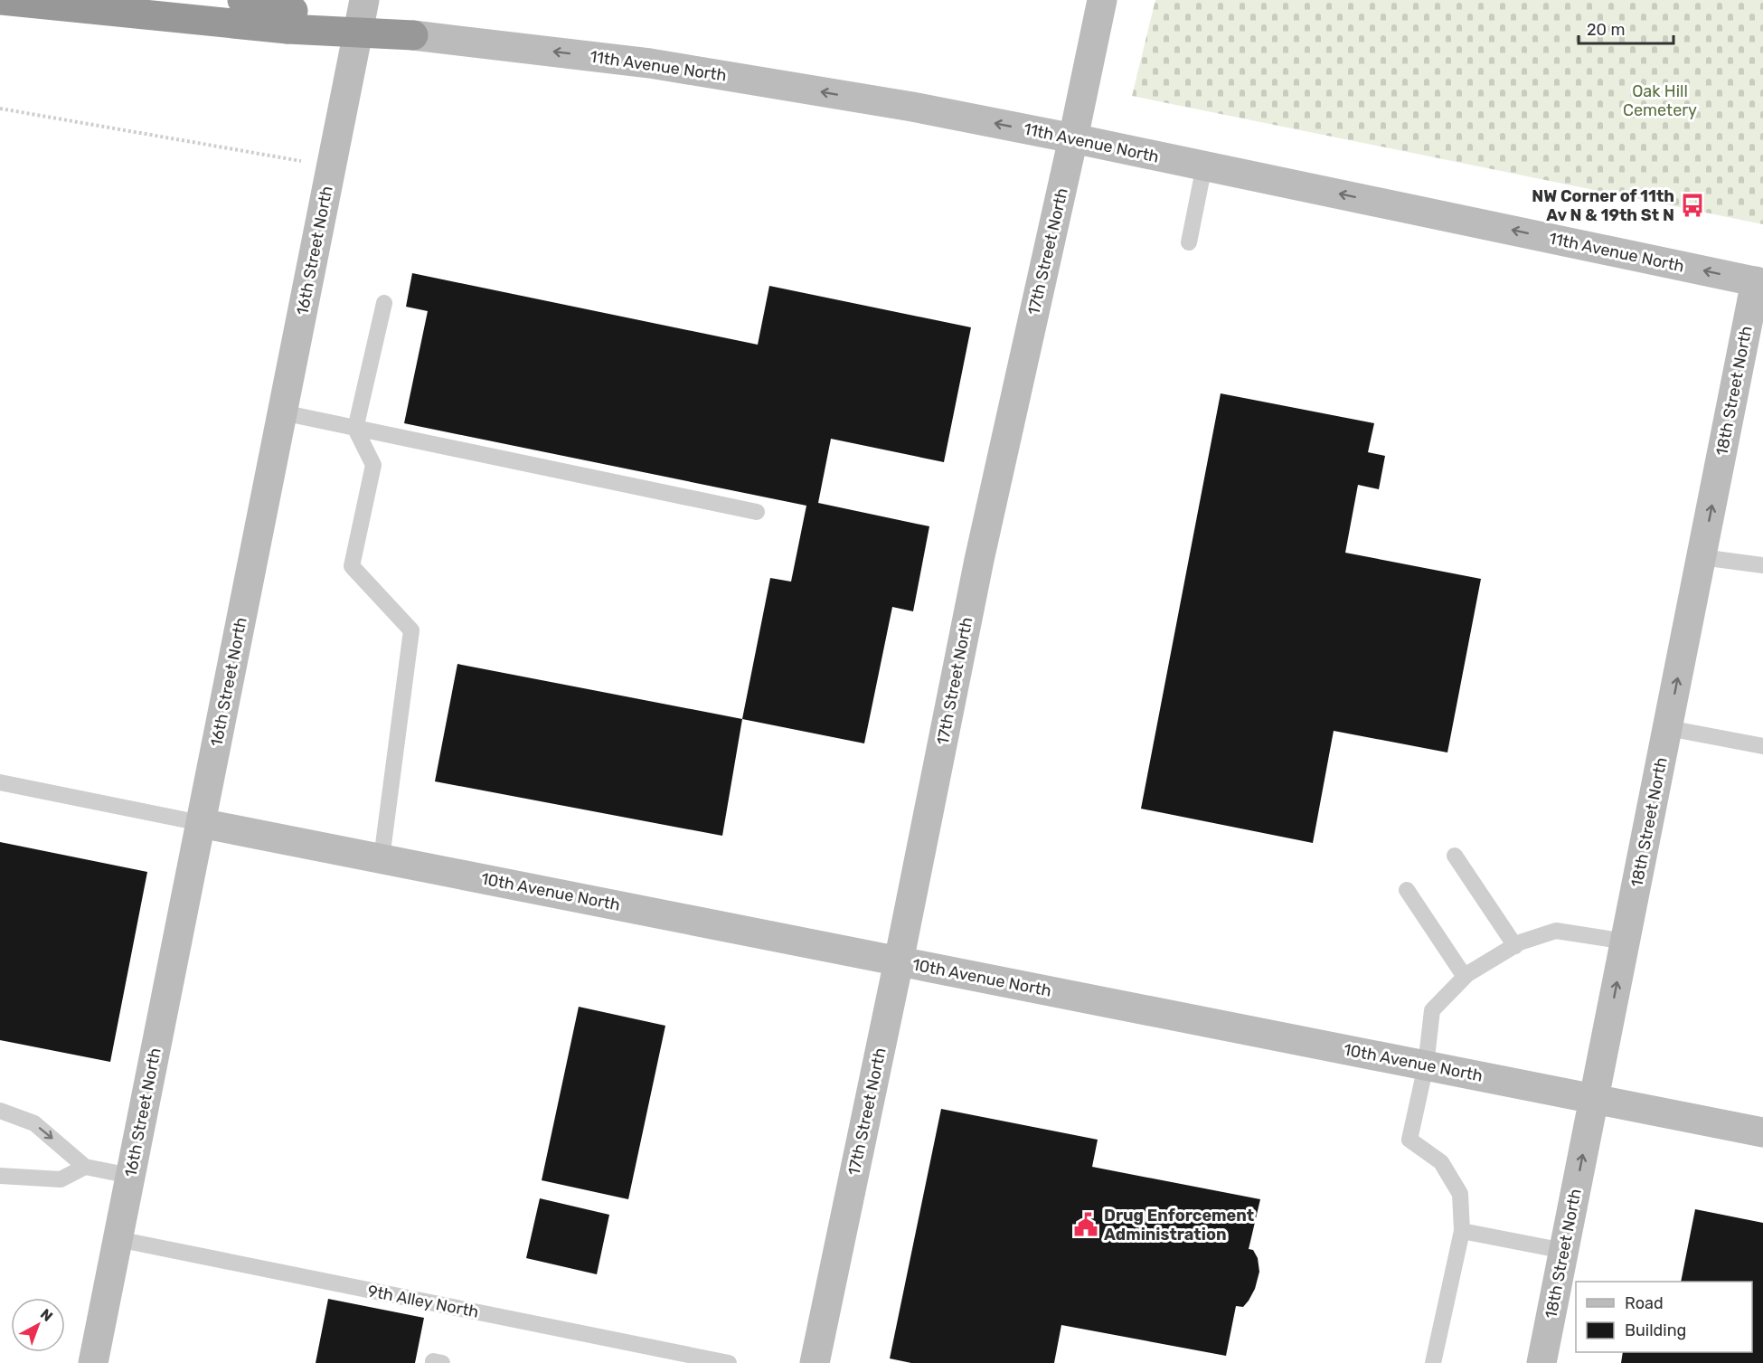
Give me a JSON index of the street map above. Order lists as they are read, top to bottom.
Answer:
{
  "streets": {
    "street": [
      "11th Avenue North",
      "16th Street North",
      "17th Street North",
      "18th Street North",
      "10th Avenue North"
    ],
    "lane": ["9th Alley North"]
  },
  "crossings": [
    ["11th Avenue North", "17th Street North"],
    ["11th Avenue North", "18th Street North"],
    ["16th Street North", "10th Avenue North"],
    ["16th Street North", "9th Alley North"],
    ["17th Street North", "10th Avenue North"],
    ["18th Street North", "10th Avenue North"]
  ],
  "one_way": ["11th Avenue North", "18th Street North"],
  "parks": ["Oak Hill Cemetery"],
  "places": {
    "bus stop": ["NW Corner of 11th Av N & 19th St N"],
    "public building": ["Drug Enforcement Administration"]
  },
  "legend": ["Road", "Building"],
  "scale_bar": "20 m",
  "north": "top right"
}
